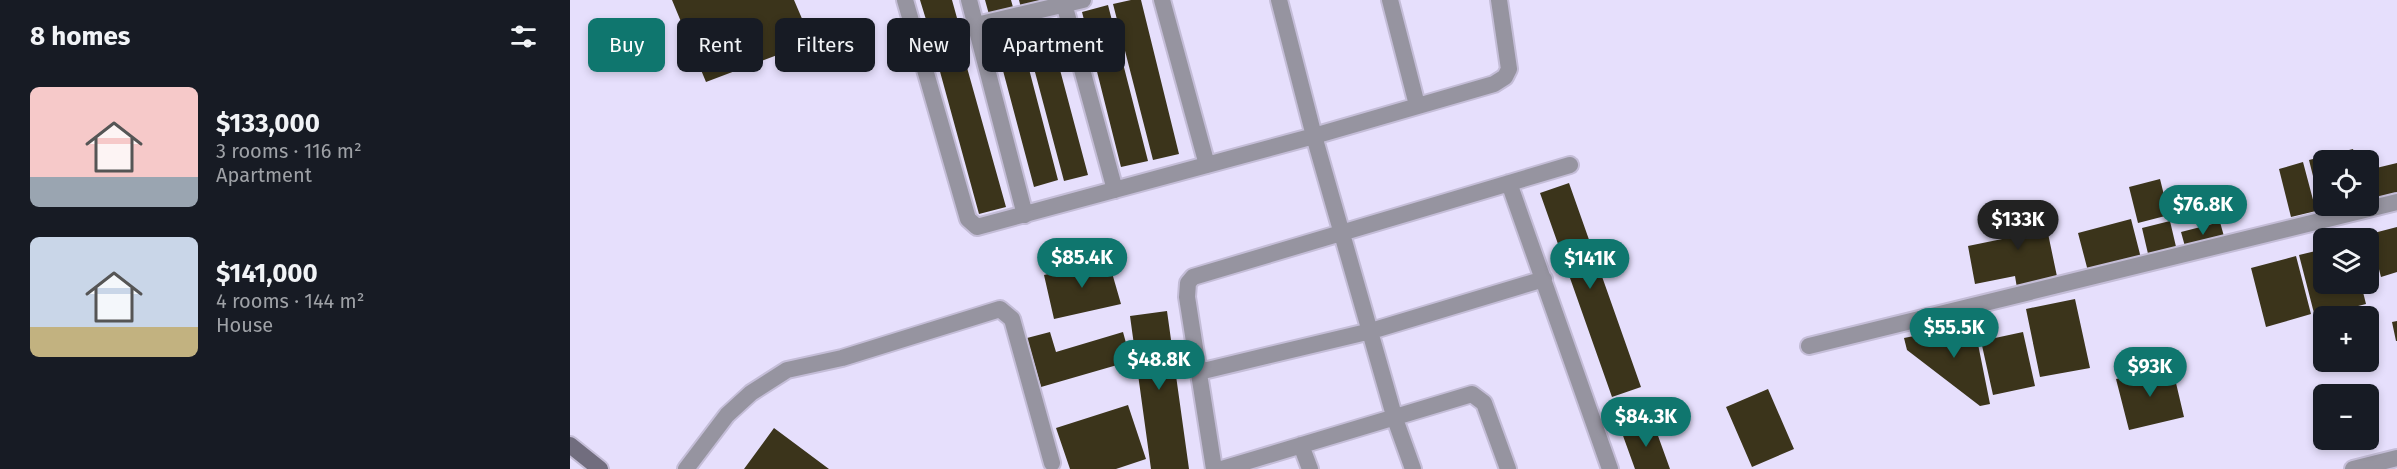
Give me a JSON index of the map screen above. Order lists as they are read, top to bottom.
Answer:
{
  "page": {
    "heading": "8 homes",
    "chip": [
      "Buy",
      "Rent",
      "Filters",
      "New",
      "Apartment"
    ],
    "list": [
      {
        "name": "$133,000",
        "note": "3 rooms · 116 m² · Apartment"
      },
      {
        "name": "$141,000",
        "note": "4 rooms · 144 m² · House"
      }
    ],
    "map_buttons": ["+", "−"],
    "price": [
      "$76.8K",
      "$133K",
      "$85.4K",
      "$141K",
      "$55.5K",
      "$48.8K",
      "$93K",
      "$84.3K"
    ]
  }
}
